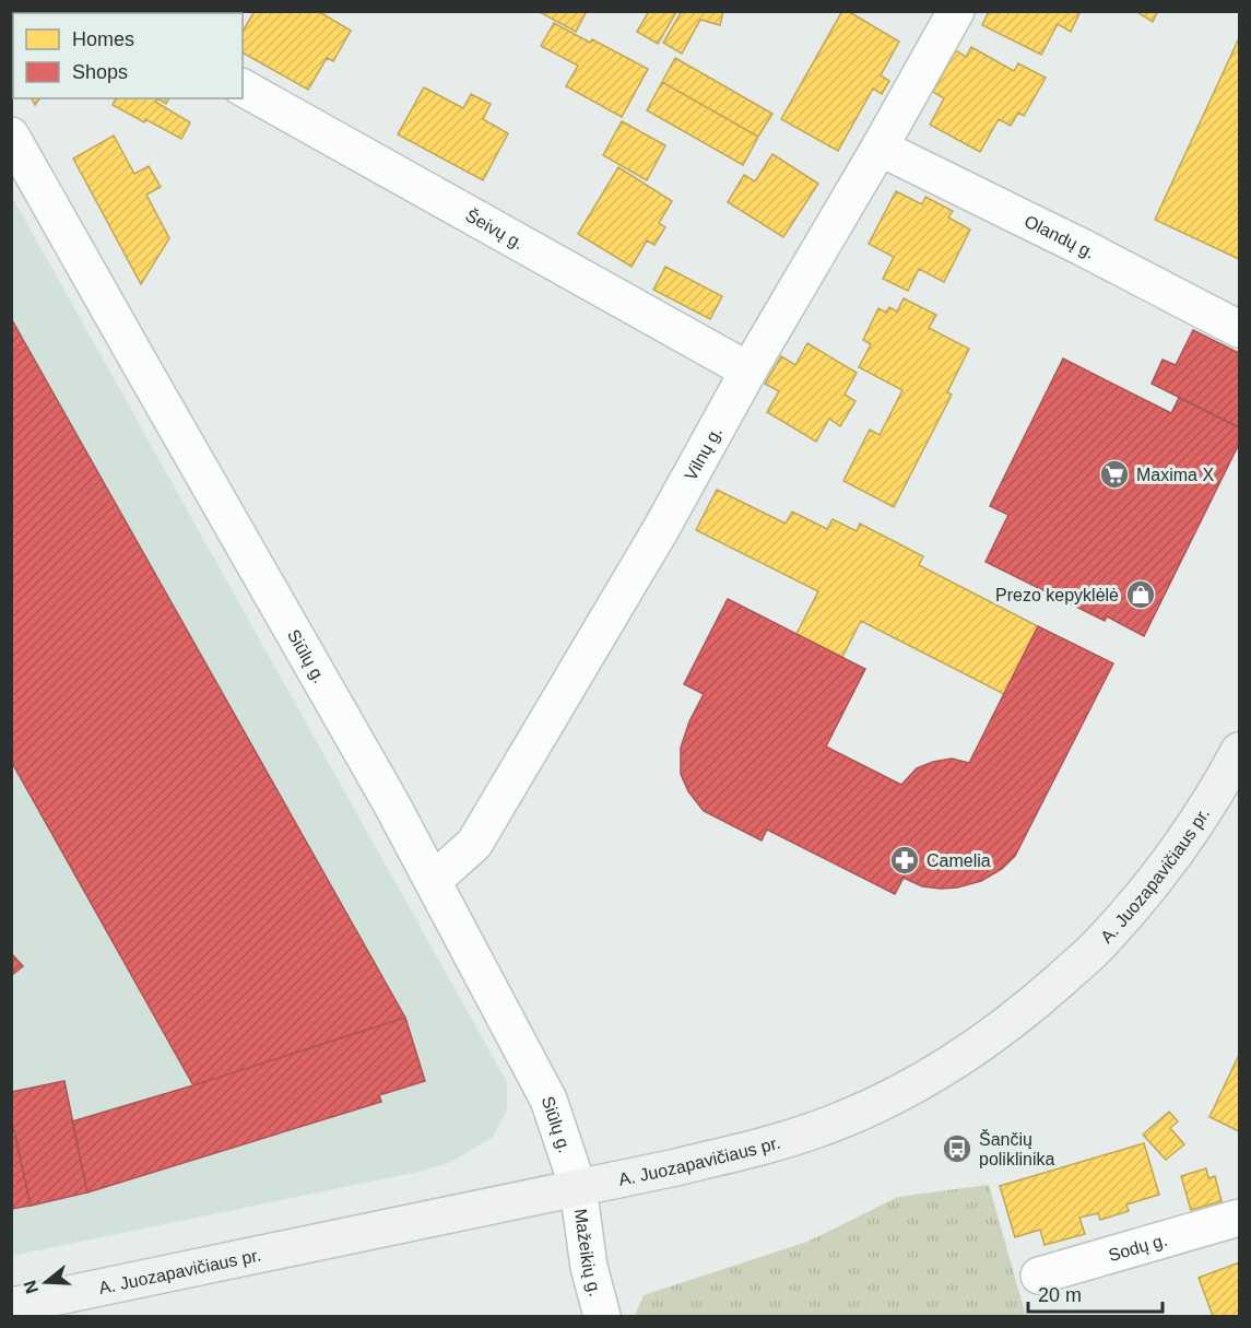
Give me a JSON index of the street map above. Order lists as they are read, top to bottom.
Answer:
{
  "streets": {
    "main road": ["A. Juozapavičiaus pr."],
    "street": [
      "Šeivų g.",
      "Olandų g.",
      "Vilnų g.",
      "Siūlų g.",
      "Sodų g.",
      "Mažeikių g."
    ]
  },
  "crossings": [
    ["Šeivų g.", "Vilnų g."],
    ["Olandų g.", "Vilnų g."],
    ["Vilnų g.", "Siūlų g."],
    ["Siūlų g.", "A. Juozapavičiaus pr."],
    ["Siūlų g.", "Mažeikių g."],
    ["A. Juozapavičiaus pr.", "Mažeikių g."]
  ],
  "places": {
    "supermarket": ["Maxima X"],
    "shop": ["Prezo kepyklėlė"],
    "pharmacy": ["Camelia"],
    "bus stop": ["Šančių poliklinika"]
  },
  "legend": ["Homes", "Shops"],
  "scale_bar": "20 m",
  "north": "left"
}
